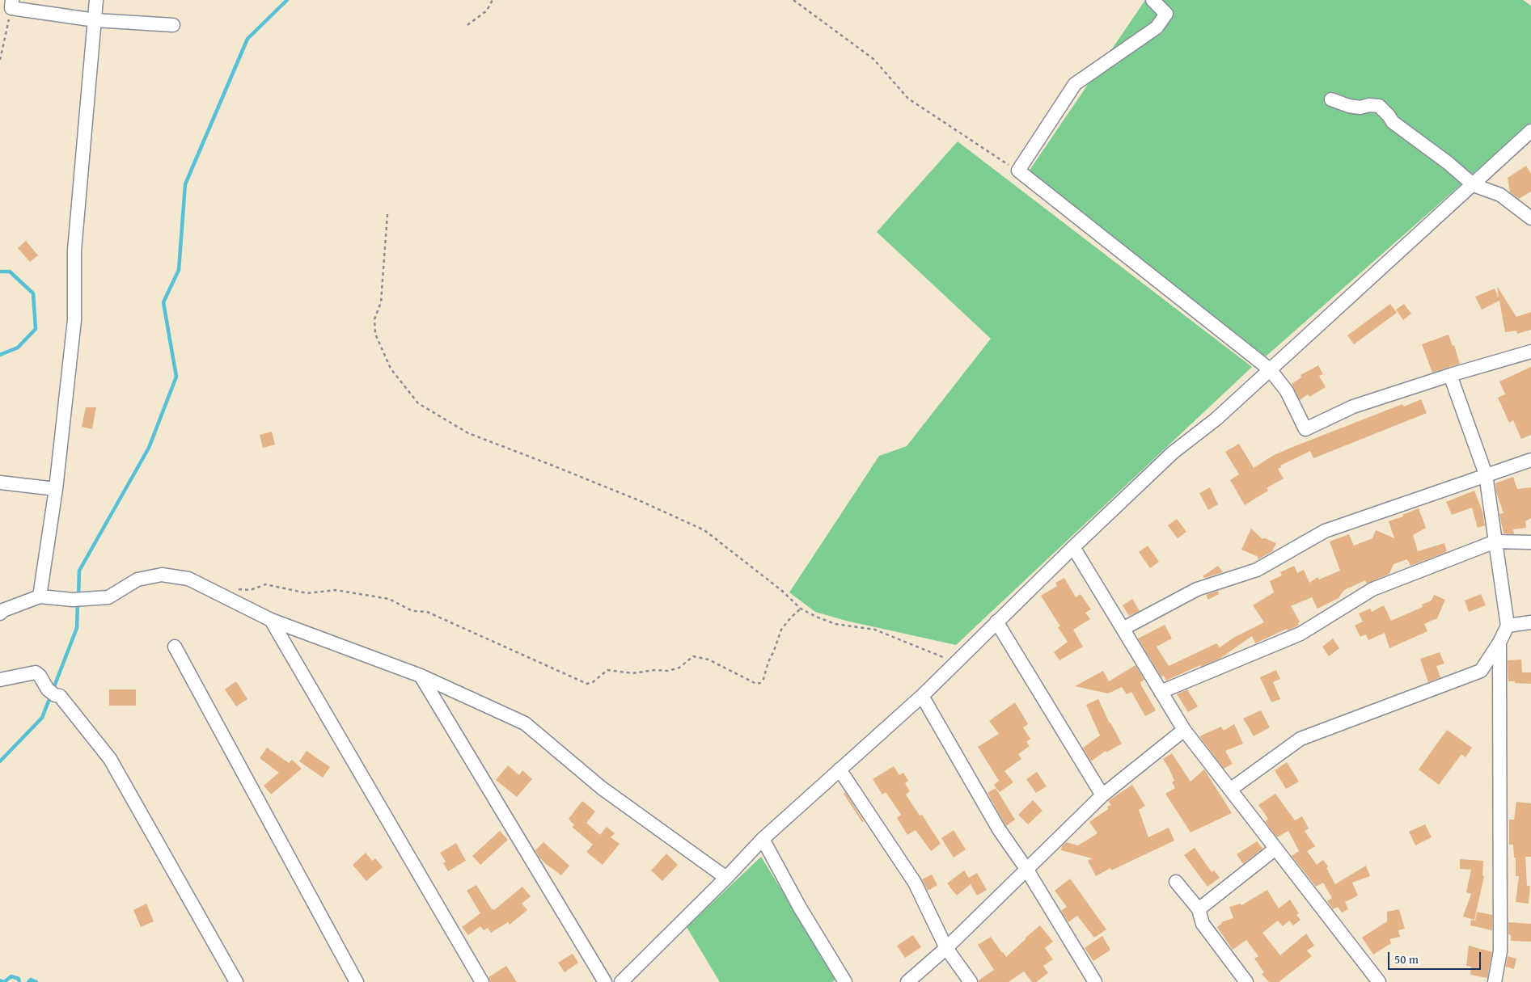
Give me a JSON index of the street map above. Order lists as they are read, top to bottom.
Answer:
{
  "scale_bar": "50 m"
}
